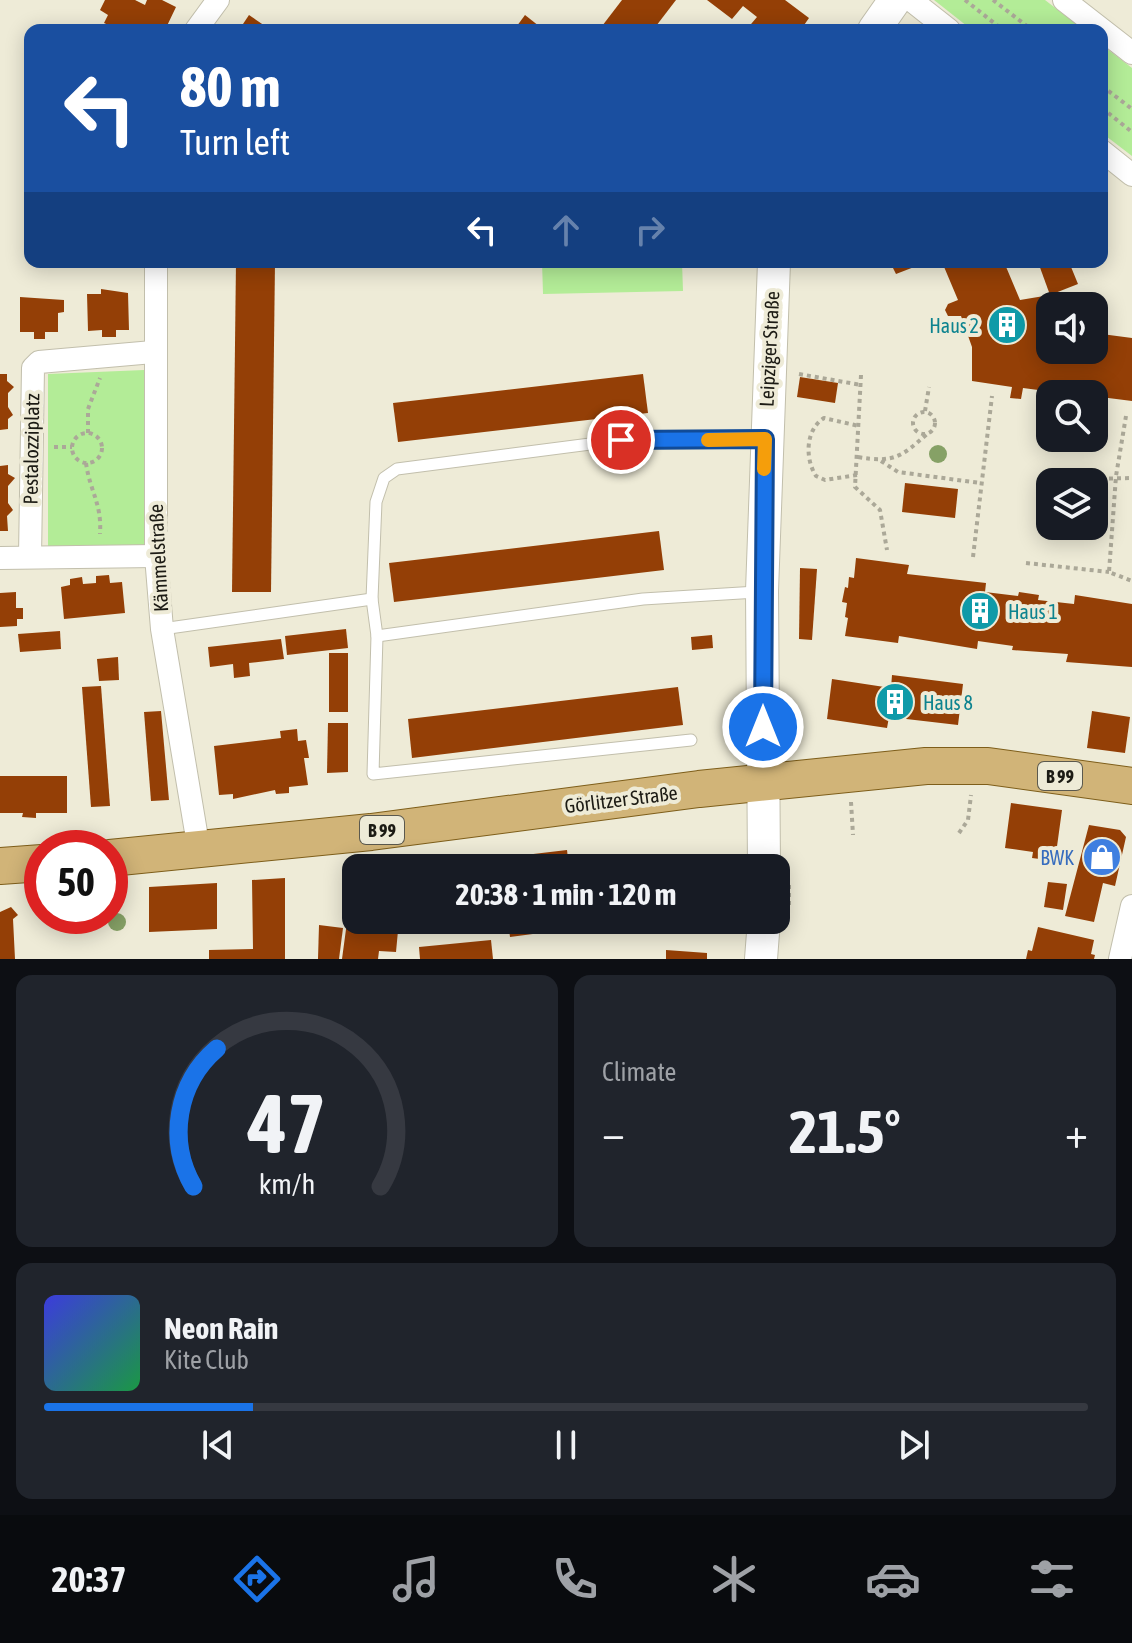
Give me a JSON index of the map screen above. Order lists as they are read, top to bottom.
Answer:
{
  "streets": {
    "main road": ["Leipziger Straße", "B 99", "Görlitzer Straße"],
    "street": ["Pestalozziplatz", "Kämmelstraße"]
  },
  "crossings": [
    ["Leipziger Straße", "Görlitzer Straße"],
    ["Pestalozziplatz", "Kämmelstraße"],
    ["Kämmelstraße", "Görlitzer Straße"]
  ],
  "places": {
    "building": ["Haus 2", "Haus 1", "Haus 8"],
    "shop": ["BWK"]
  },
  "page": {
    "turn": ["80 m", "Turn left"],
    "limit": "50",
    "trip": "20:38 · 1 min · 120 m",
    "tile": "Climate",
    "heat": ["−", "21.5°", "+"],
    "song": ["Neon Rain", "Kite Club"],
    "tabs": "20:37",
    "gauge": ["47", "km/h"]
  }
}
